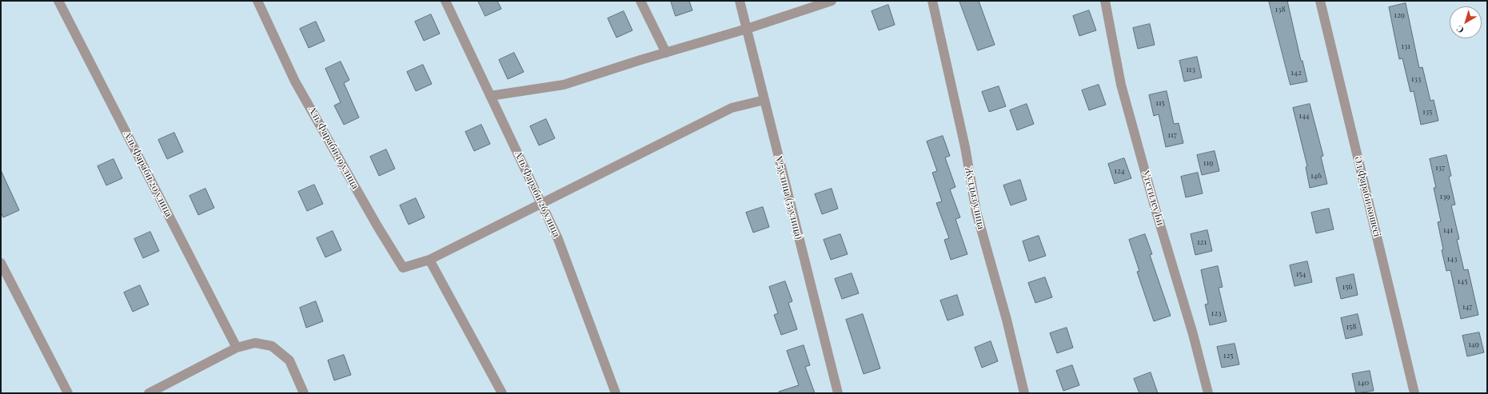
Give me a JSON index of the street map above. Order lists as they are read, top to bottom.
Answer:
{
  "streets": {
    "street": [
      "Аль Фараби 19 улица",
      "Аль Фараби 20 улица",
      "Аль Фараби 26 улица",
      "Әл Фараби көшесі",
      "№5 улица (55 улица)",
      "Жулдыз улица",
      "Утетилеу Би"
    ]
  },
  "crossings": [
    ["Аль Фараби 19 улица", "Аль Фараби 26 улица"],
    ["Аль Фараби 19 улица", "№5 улица (55 улица)"]
  ],
  "house_numbers": [
    "138",
    "129",
    "131",
    "113",
    "142",
    "133",
    "115",
    "135",
    "144",
    "117",
    "119",
    "137",
    "124",
    "146",
    "139",
    "141",
    "121",
    "143",
    "154",
    "145",
    "156",
    "147",
    "123",
    "158",
    "149",
    "125",
    "140"
  ],
  "north": "bottom left"
}
